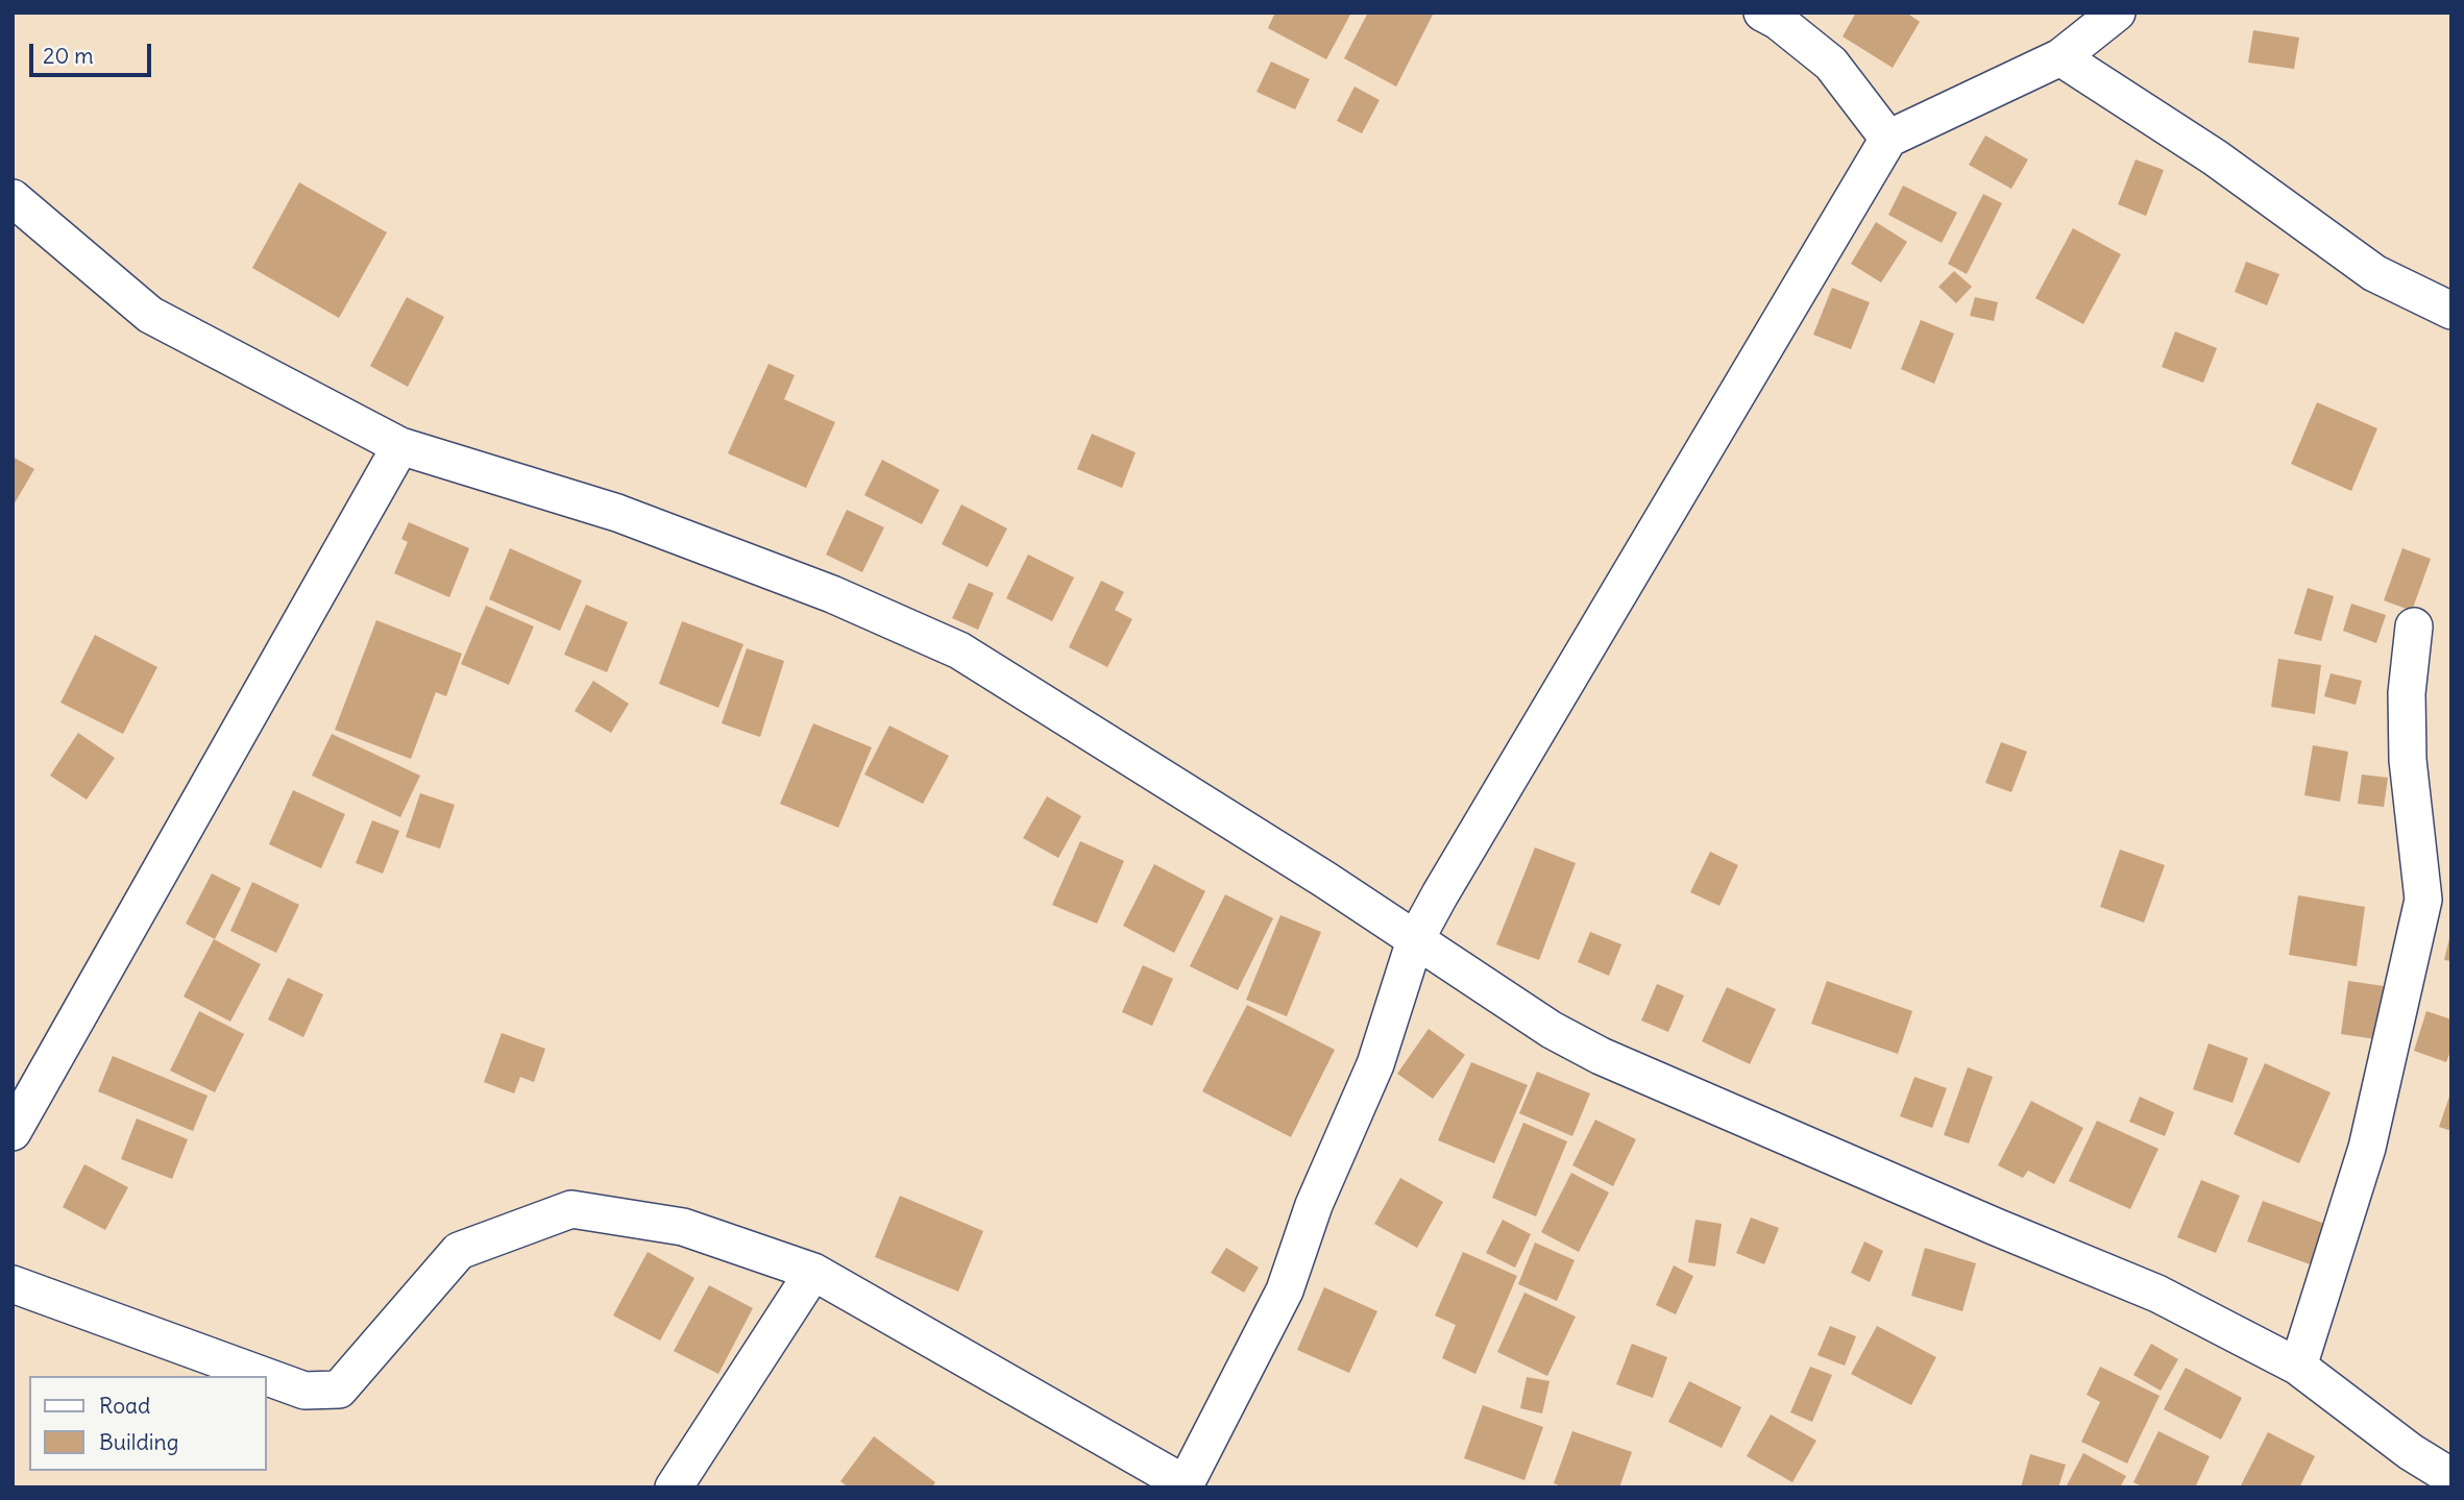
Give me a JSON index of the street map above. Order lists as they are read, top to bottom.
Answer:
{
  "legend": ["Road", "Building"],
  "scale_bar": "20 m"
}
